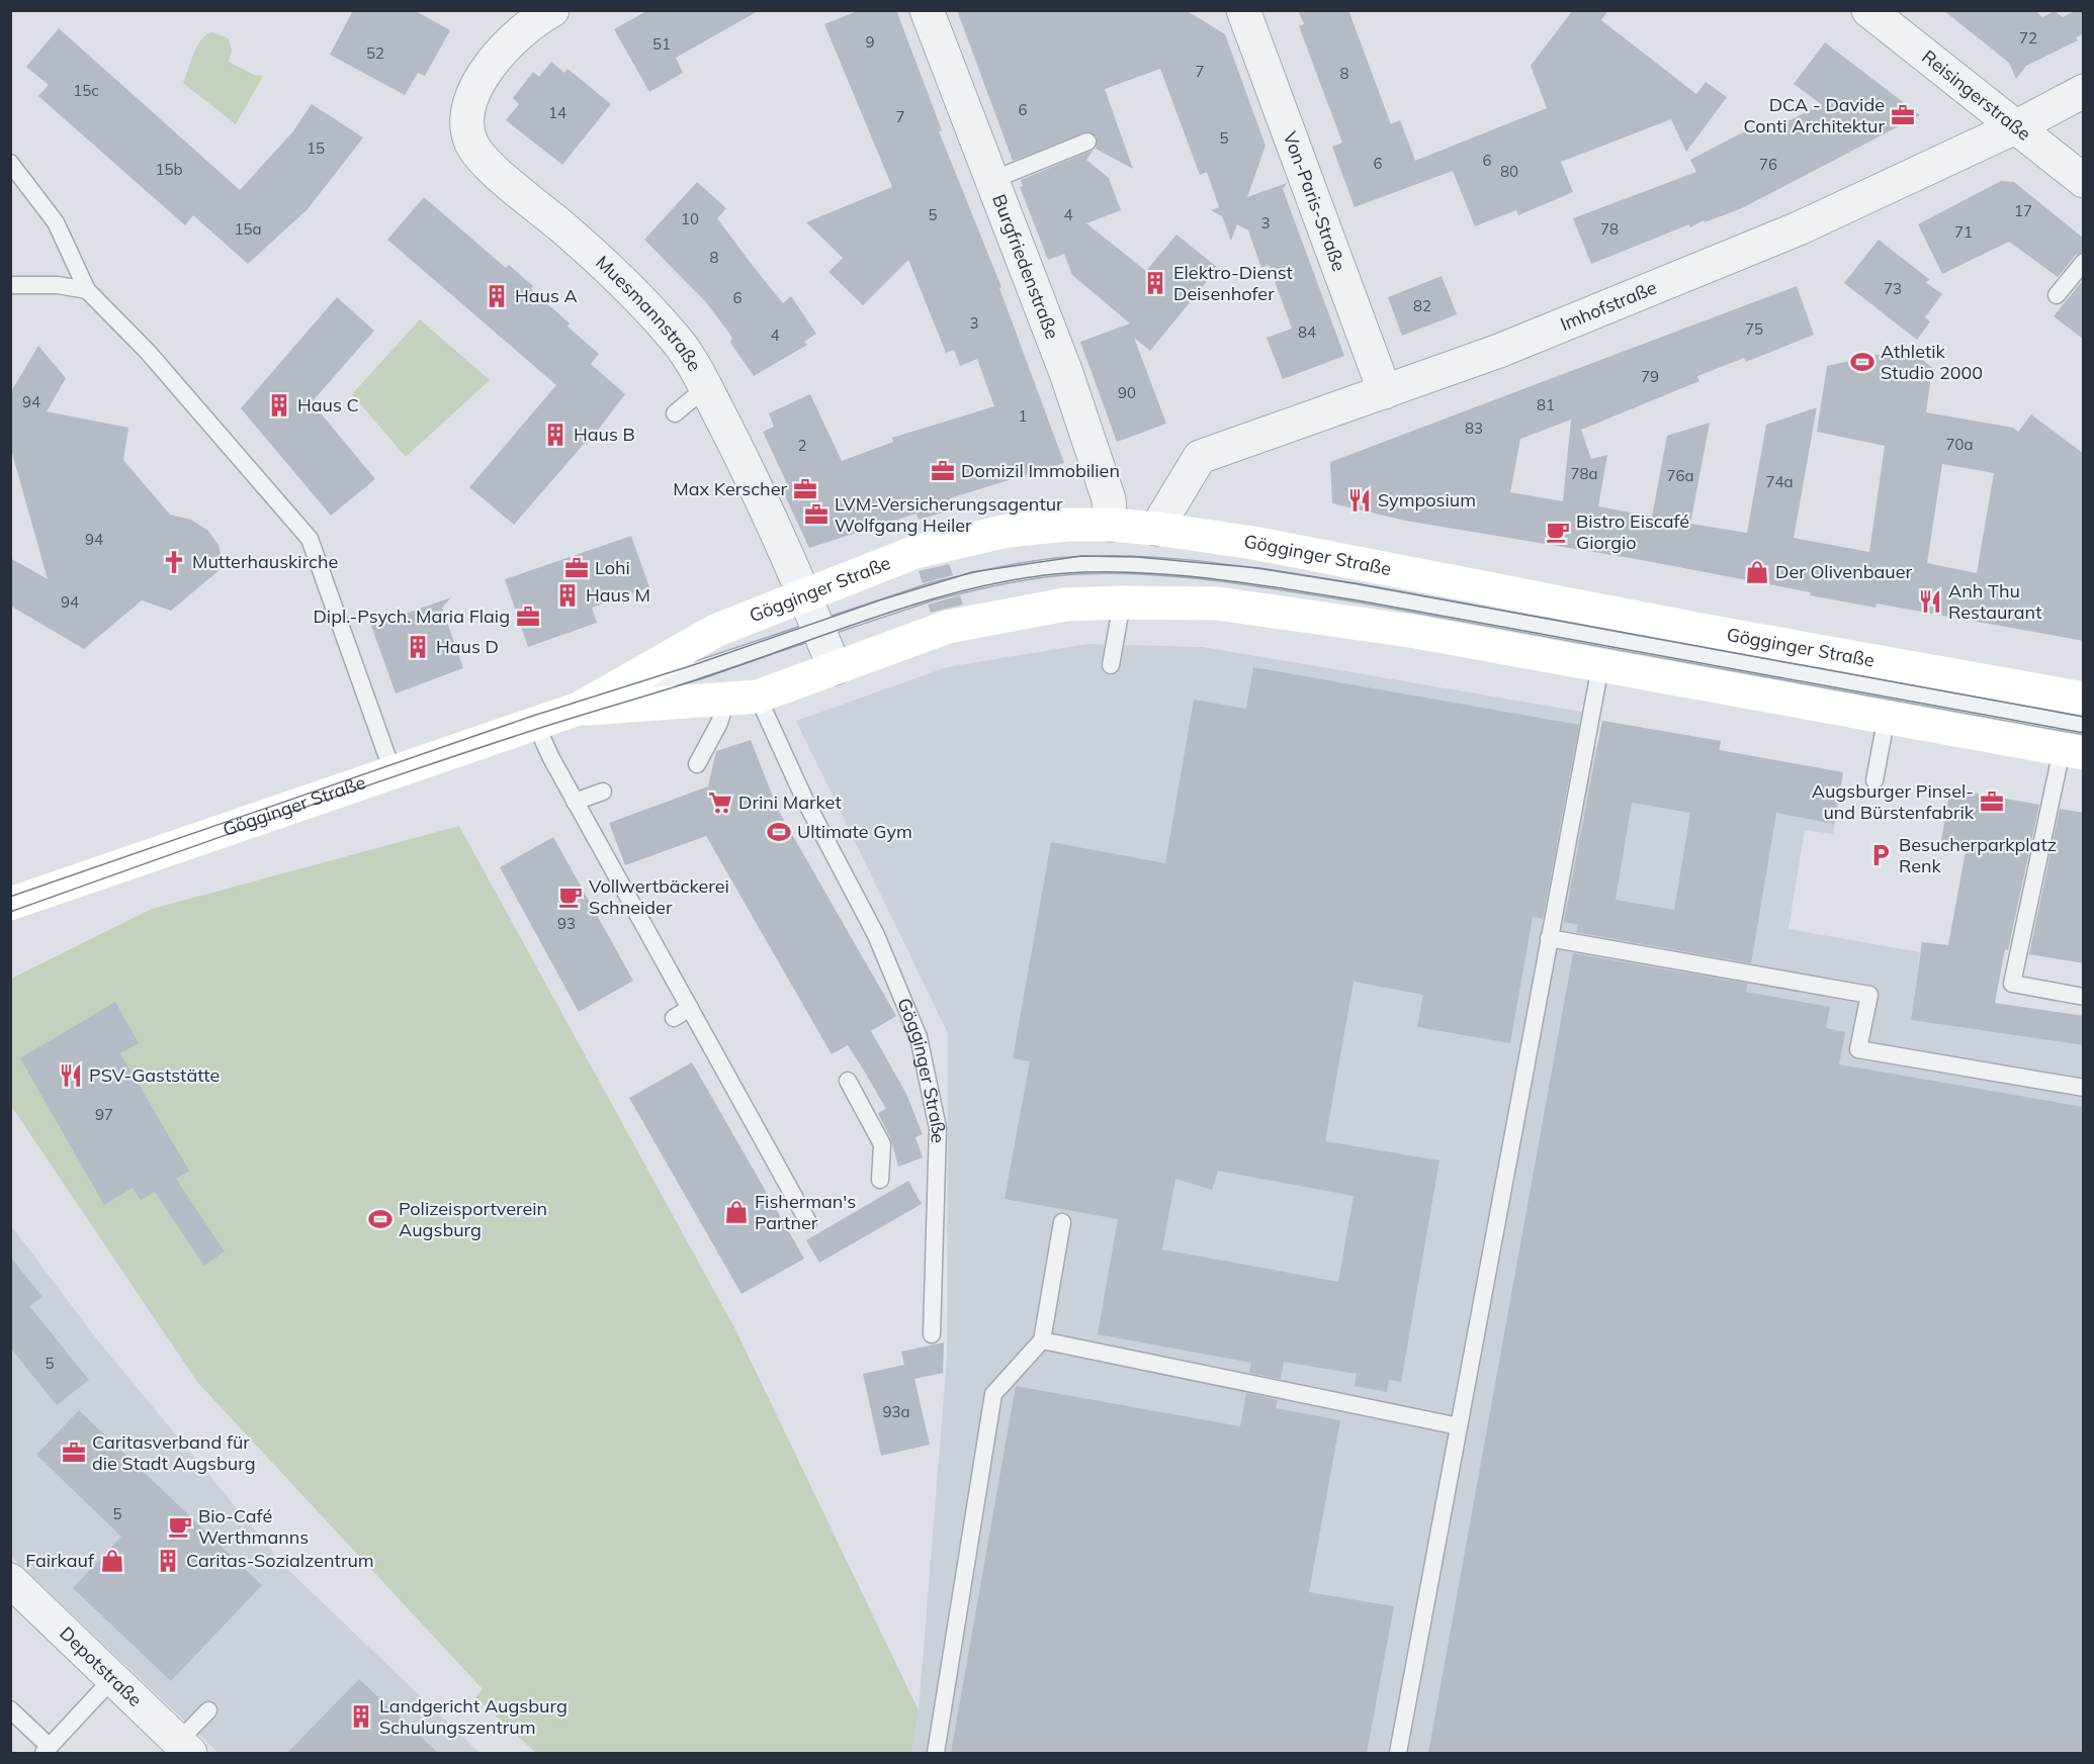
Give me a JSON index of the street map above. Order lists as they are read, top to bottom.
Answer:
{
  "streets": {
    "main road": ["Gögginger Straße"],
    "street": [
      "Reisingerstraße",
      "Von-Paris-Straße",
      "Burgfriedenstraße",
      "Imhofstraße",
      "Muesmannstraße",
      "Depotstraße"
    ]
  },
  "crossings": [
    ["Reisingerstraße", "Imhofstraße"],
    ["Von-Paris-Straße", "Imhofstraße"],
    ["Burgfriedenstraße", "Gögginger Straße"],
    ["Imhofstraße", "Gögginger Straße"],
    ["Muesmannstraße", "Gögginger Straße"]
  ],
  "places": {
    "office": [
      "DCA - Davide Conti Architektur",
      "Domizil Immobilien",
      "Max Kerscher",
      "LVM-Versicherungsagentur Wolfgang Heiler",
      "Lohi",
      "Dipl.-Psych. Maria Flaig",
      "Augsburger Pinsel- und Bürstenfabrik",
      "Caritasverband für die Stadt Augsburg"
    ],
    "building": [
      "Elektro-Dienst Deisenhofer",
      "Haus A",
      "Haus C",
      "Haus B",
      "Haus M",
      "Haus D",
      "Caritas-Sozialzentrum",
      "Landgericht Augsburg Schulungszentrum"
    ],
    "sports": ["Athletik Studio 2000", "Ultimate Gym", "Polizeisportverein Augsburg"],
    "restaurant": ["Symposium", "Anh Thu Restaurant", "PSV-Gaststätte"],
    "cafe": ["Bistro Eiscafé Giorgio", "Vollwertbäckerei Schneider", "Bio-Café Werthmanns"],
    "church": ["Mutterhauskirche"],
    "shop": ["Der Olivenbauer", "Fisherman's Partner", "Fairkauf"],
    "supermarket": ["Drini Market"],
    "parking": ["Besucherparkplatz Renk"]
  },
  "house_numbers": [
    "72",
    "9",
    "51",
    "52",
    "7",
    "8",
    "15c",
    "6",
    "14",
    "7",
    "5",
    "15",
    "6",
    "6",
    "76",
    "15b",
    "80",
    "17",
    "5",
    "4",
    "10",
    "3",
    "15a",
    "78",
    "71",
    "8",
    "73",
    "6",
    "82",
    "3",
    "75",
    "84",
    "4",
    "79",
    "90",
    "94",
    "81",
    "1",
    "83",
    "70a",
    "2",
    "78a",
    "76a",
    "74a",
    "94",
    "94",
    "93",
    "97",
    "5",
    "93a",
    "5"
  ]
}
